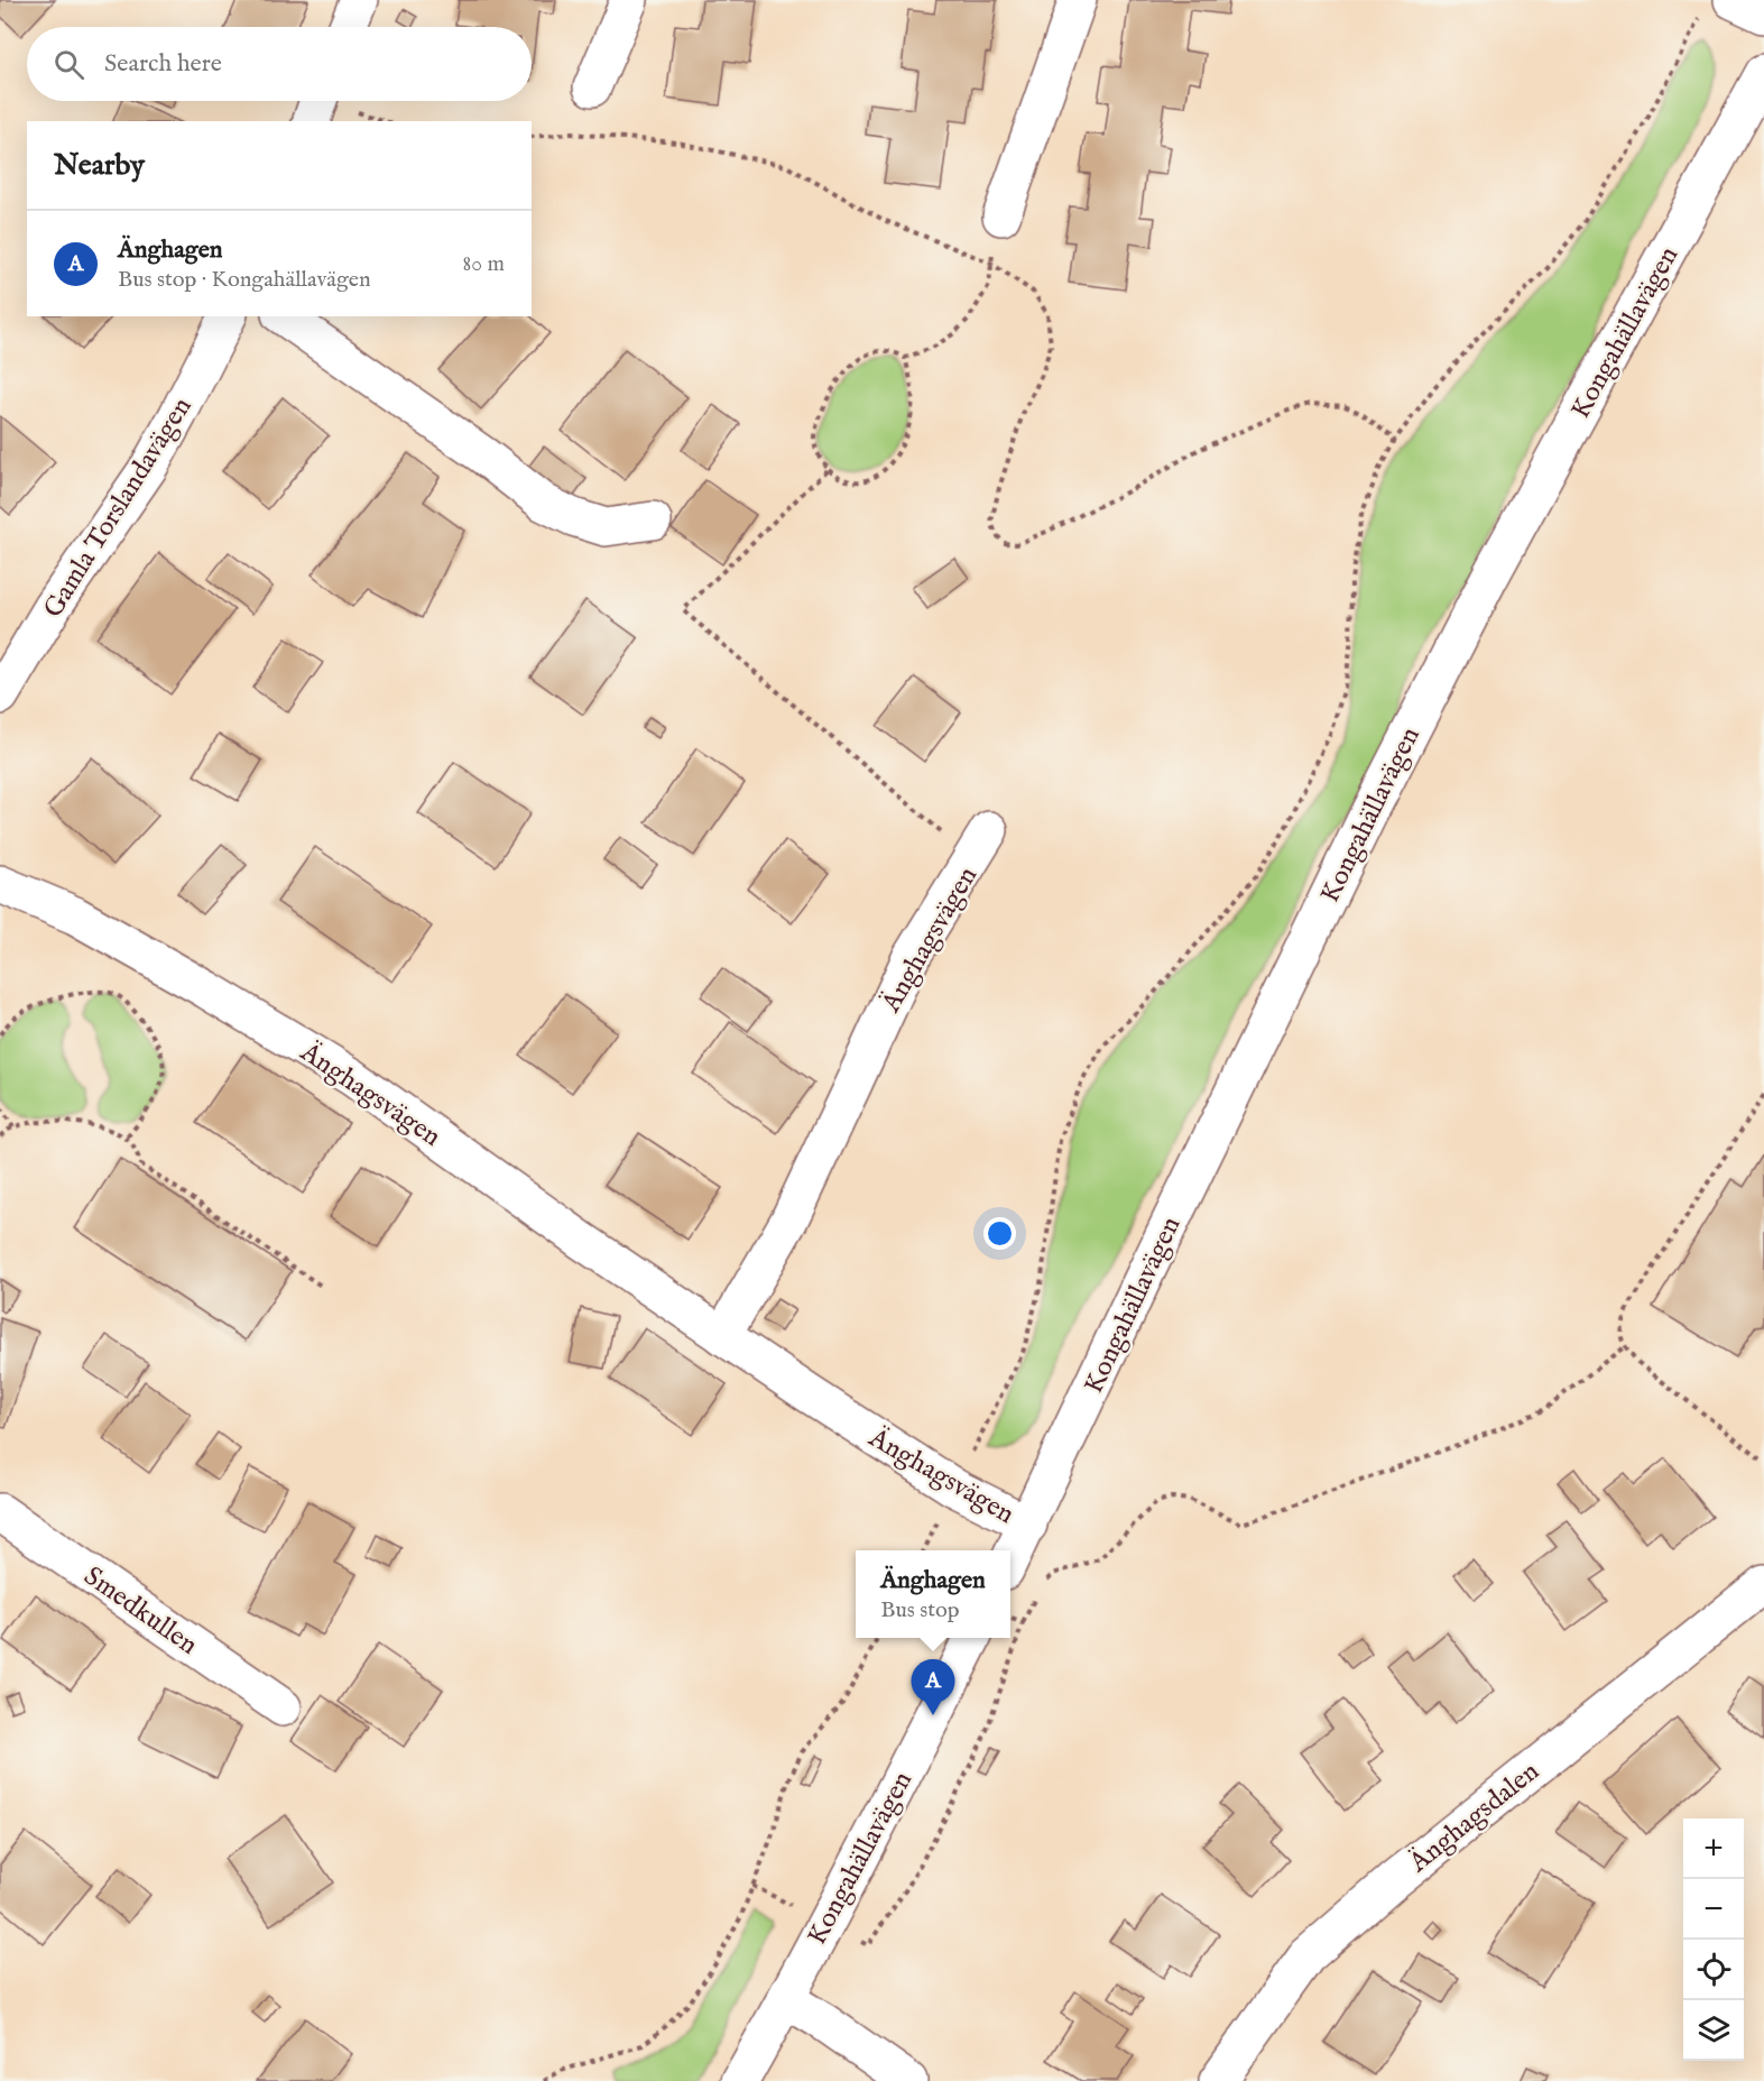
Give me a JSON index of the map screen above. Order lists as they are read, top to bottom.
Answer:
{
  "streets": {
    "street": [
      "Kongahällavägen",
      "Gamla Torslandavägen",
      "Änghagsvägen",
      "Smedkullen",
      "Änghagsdalen"
    ]
  },
  "crossings": [
    ["Kongahällavägen", "Änghagsvägen"]
  ],
  "page": {
    "search": "Search here",
    "heading": "Nearby",
    "list": [
      {
        "mark": "A",
        "name": "Änghagen",
        "note": "Bus stop · Kongahällavägen",
        "value": "80 m"
      }
    ],
    "popup": ["Änghagen", "Bus stop"],
    "pins": "A",
    "map_buttons": ["+", "−"]
  }
}
